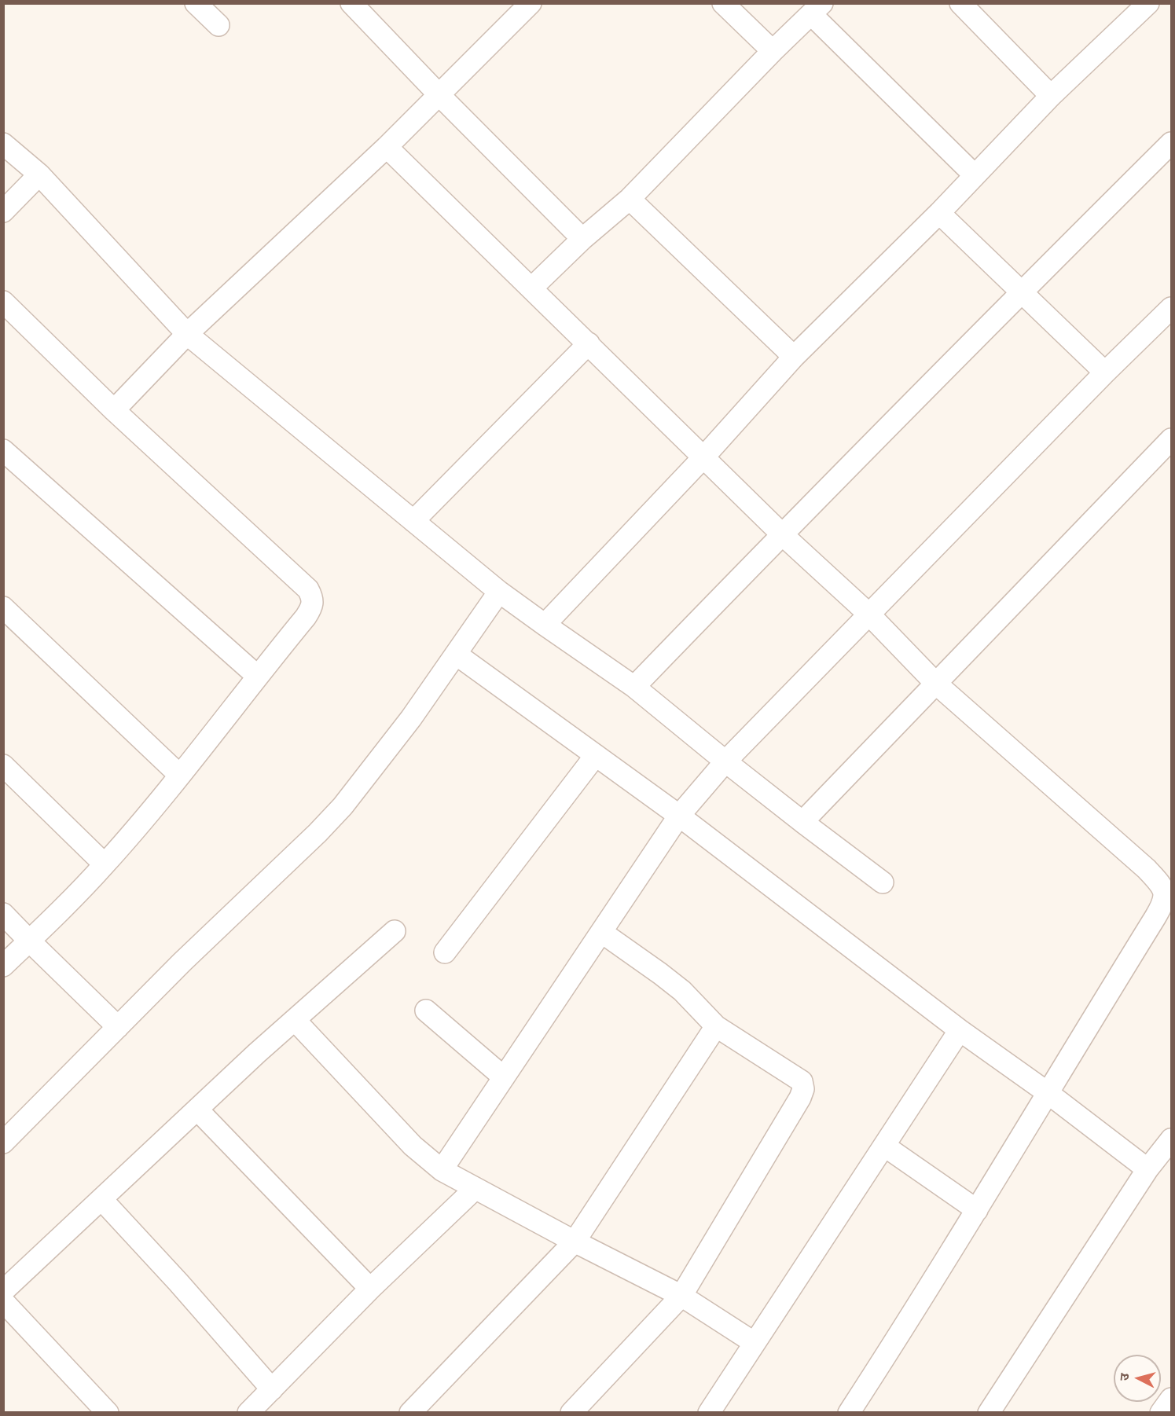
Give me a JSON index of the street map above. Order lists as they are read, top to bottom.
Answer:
{
  "north": "left"
}
